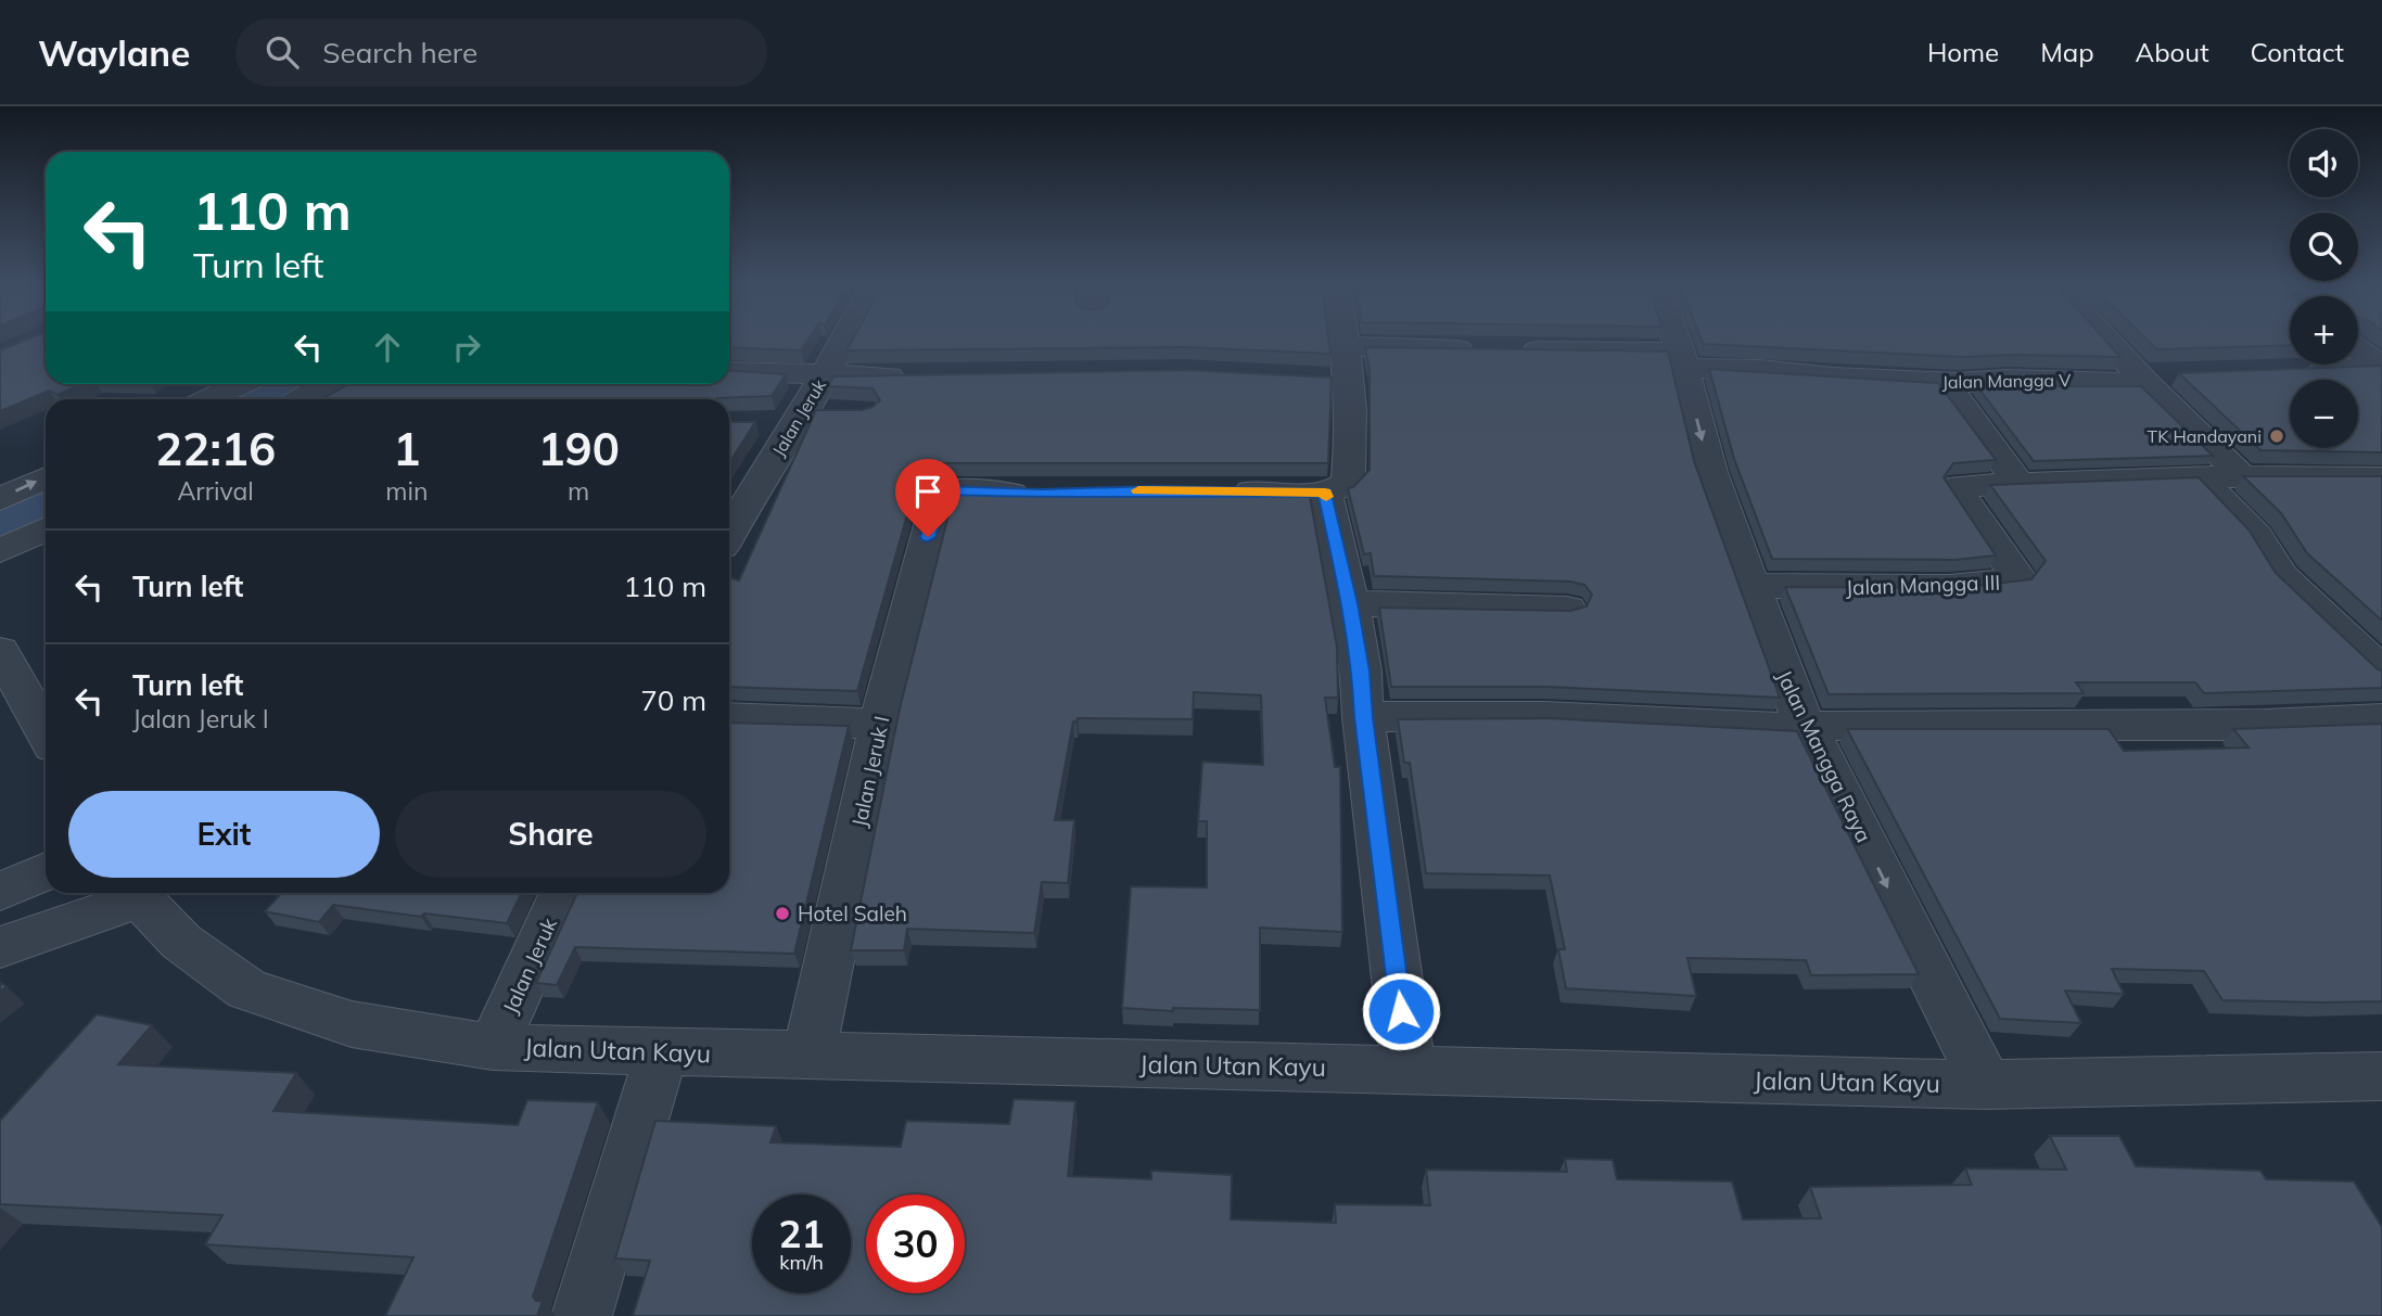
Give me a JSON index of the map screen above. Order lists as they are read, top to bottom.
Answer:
{
  "streets": {
    "street": [
      "Jalan Mangga V",
      "Jalan Jeruk",
      "Jalan Mangga III",
      "Jalan Mangga Raya",
      "Jalan Jeruk I",
      "Jalan Utan Kayu"
    ]
  },
  "crossings": [
    ["Jalan Mangga V", "Jalan Mangga Raya"],
    ["Jalan Jeruk", "Jalan Utan Kayu"],
    ["Jalan Mangga III", "Jalan Mangga Raya"],
    ["Jalan Mangga Raya", "Jalan Utan Kayu"],
    ["Jalan Jeruk I", "Jalan Utan Kayu"]
  ],
  "one_way": ["Jalan Mangga Raya"],
  "places": ["TK Handayani", "Hotel Saleh"],
  "page": {
    "header": "Waylane",
    "search": "Search here",
    "nav": [
      "Home",
      "Map",
      "About",
      "Contact"
    ],
    "map_buttons": ["+", "−"],
    "turn": ["110 m", "Turn left"],
    "eta": [
      "22:16",
      "Arrival",
      "1",
      "min",
      "190",
      "m"
    ],
    "list": [
      {
        "name": "Turn left",
        "value": "110 m"
      },
      {
        "name": "Turn left",
        "note": "Jalan Jeruk I",
        "value": "70 m"
      }
    ],
    "buttons": ["Exit", "Share"],
    "speed": "21 km/h",
    "limit": "30"
  }
}
